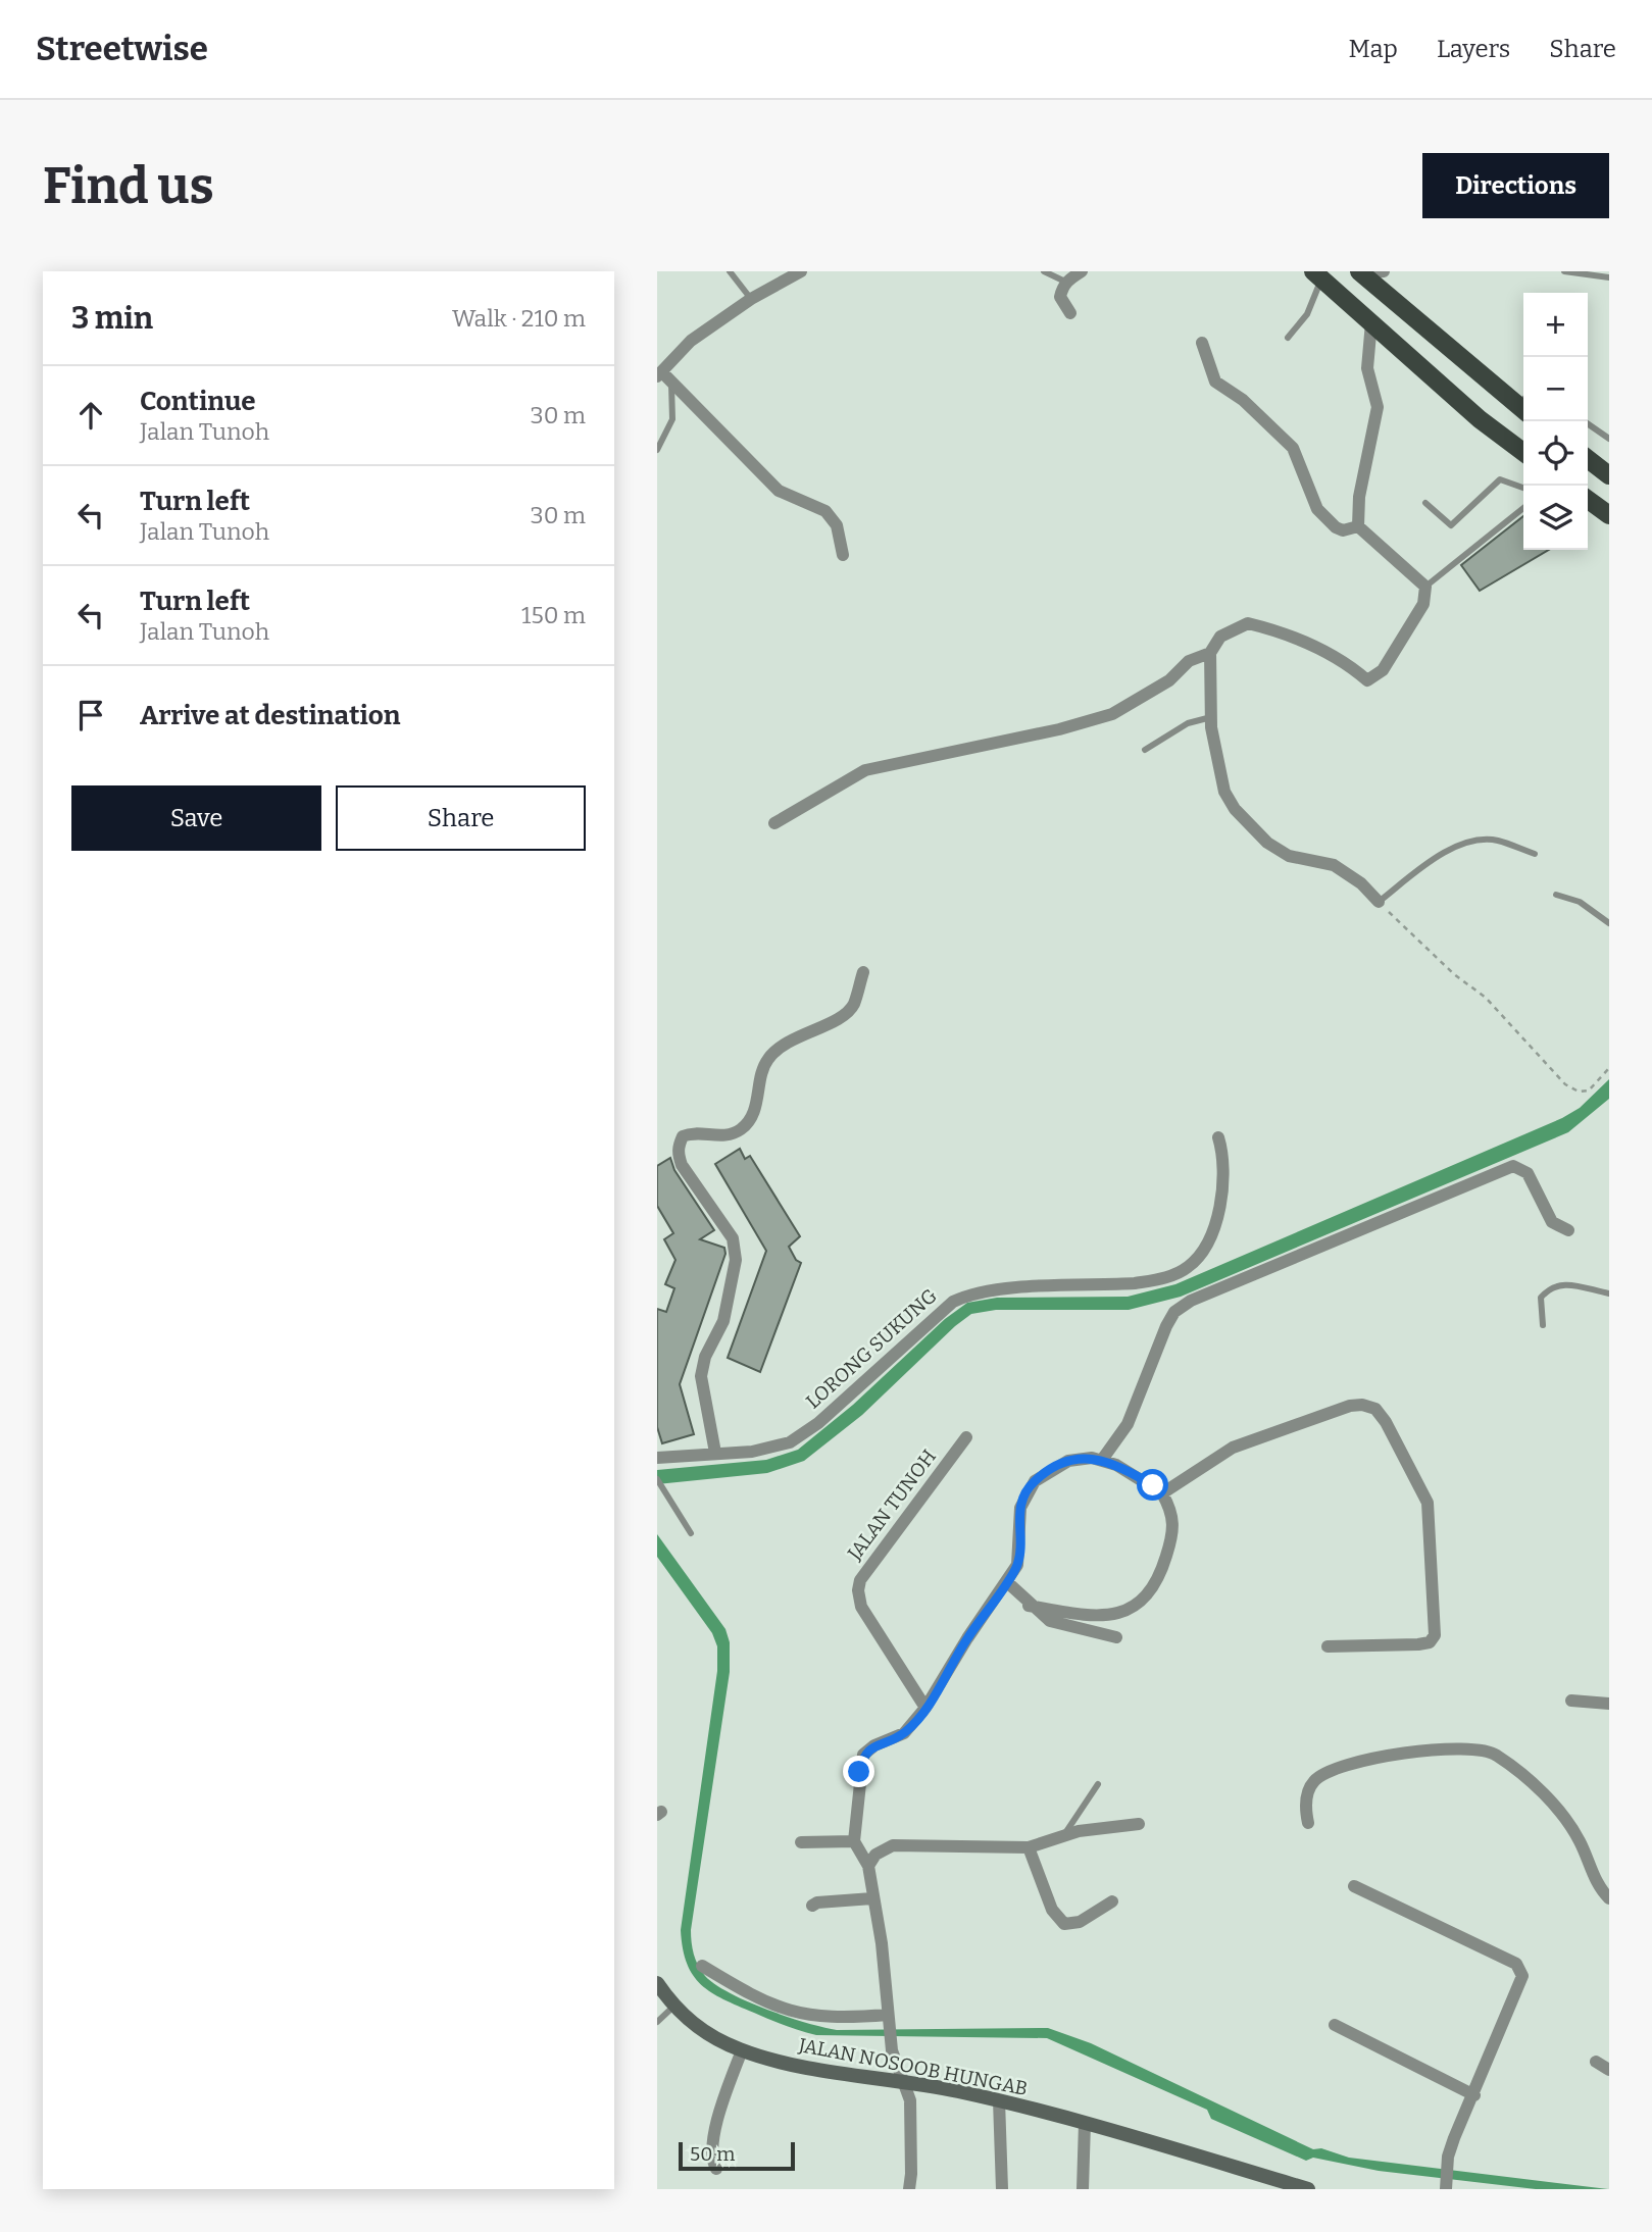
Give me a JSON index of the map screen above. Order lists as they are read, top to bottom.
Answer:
{
  "streets": {
    "main road": ["JALAN NOSOOB HUNGAB"],
    "street": ["LORONG SUKUNG", "JALAN TUNOH"]
  },
  "scale_bar": "50 m",
  "page": {
    "header": "Streetwise",
    "nav": ["Map", "Layers", "Share"],
    "buttons": [
      "Directions",
      ["Save", "Share"]
    ],
    "title": "Find us",
    "heading": ["3 min", "Walk · 210 m"],
    "map_buttons": ["+", "−"],
    "list": [
      ["Continue", "Jalan Tunoh", "30 m"],
      ["Turn left", "Jalan Tunoh", "30 m"],
      ["Turn left", "Jalan Tunoh", "150 m"],
      "Arrive at destination"
    ],
    "scale": "50 m"
  }
}
